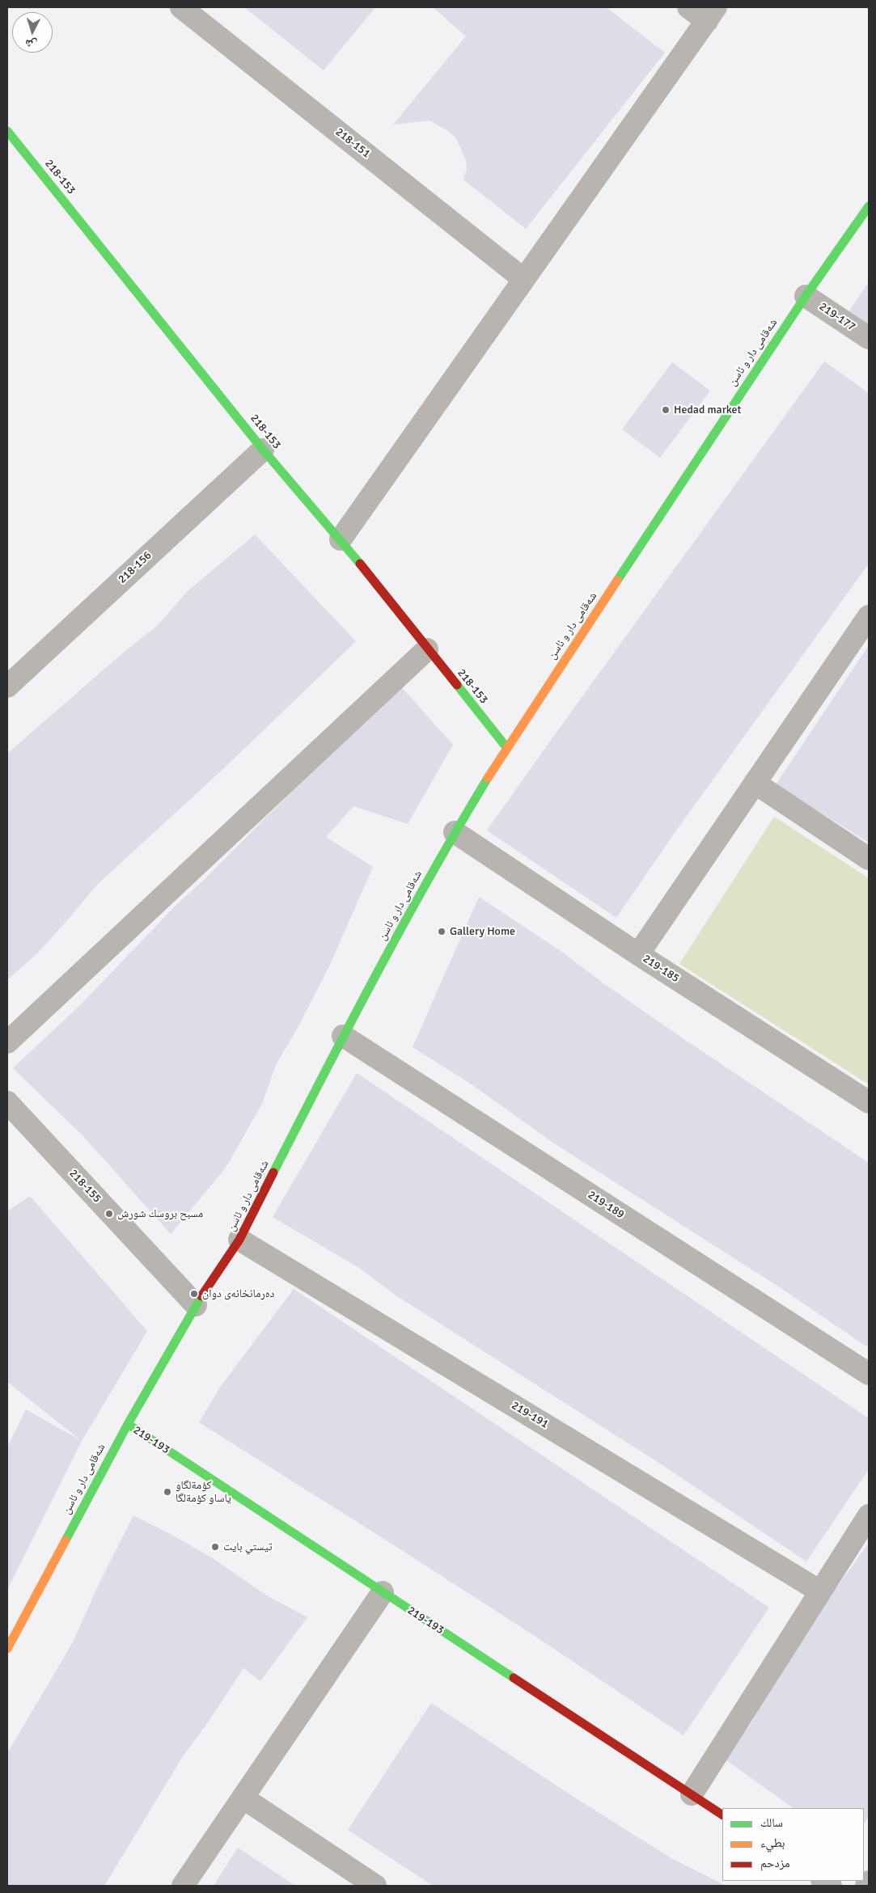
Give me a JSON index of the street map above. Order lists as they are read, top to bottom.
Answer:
{
  "streets": {
    "street": [
      "218-151",
      "218-153",
      "219-177",
      "شەقامی دار و ئاسن",
      "218-156",
      "219-185",
      "218-155",
      "219-189",
      "219-191",
      "219-193"
    ]
  },
  "crossings": [
    ["218-153", "شەقامی دار و ئاسن"],
    ["218-153", "218-156"],
    ["219-177", "شەقامی دار و ئاسن"],
    ["شەقامی دار و ئاسن", "219-185"],
    ["شەقامی دار و ئاسن", "218-155"],
    ["شەقامی دار و ئاسن", "219-189"],
    ["شەقامی دار و ئاسن", "219-191"],
    ["شەقامی دار و ئاسن", "219-193"]
  ],
  "places": [
    "Hedad market",
    "Gallery Home",
    "مسبح بروسك شورش",
    "دەرمانخانەی دوان",
    "كؤمةلگاو ياساو كؤمةلگا",
    "تيستي بايت"
  ],
  "legend": ["سالك", "بطيء", "مزدحم"],
  "north": "bottom"
}
